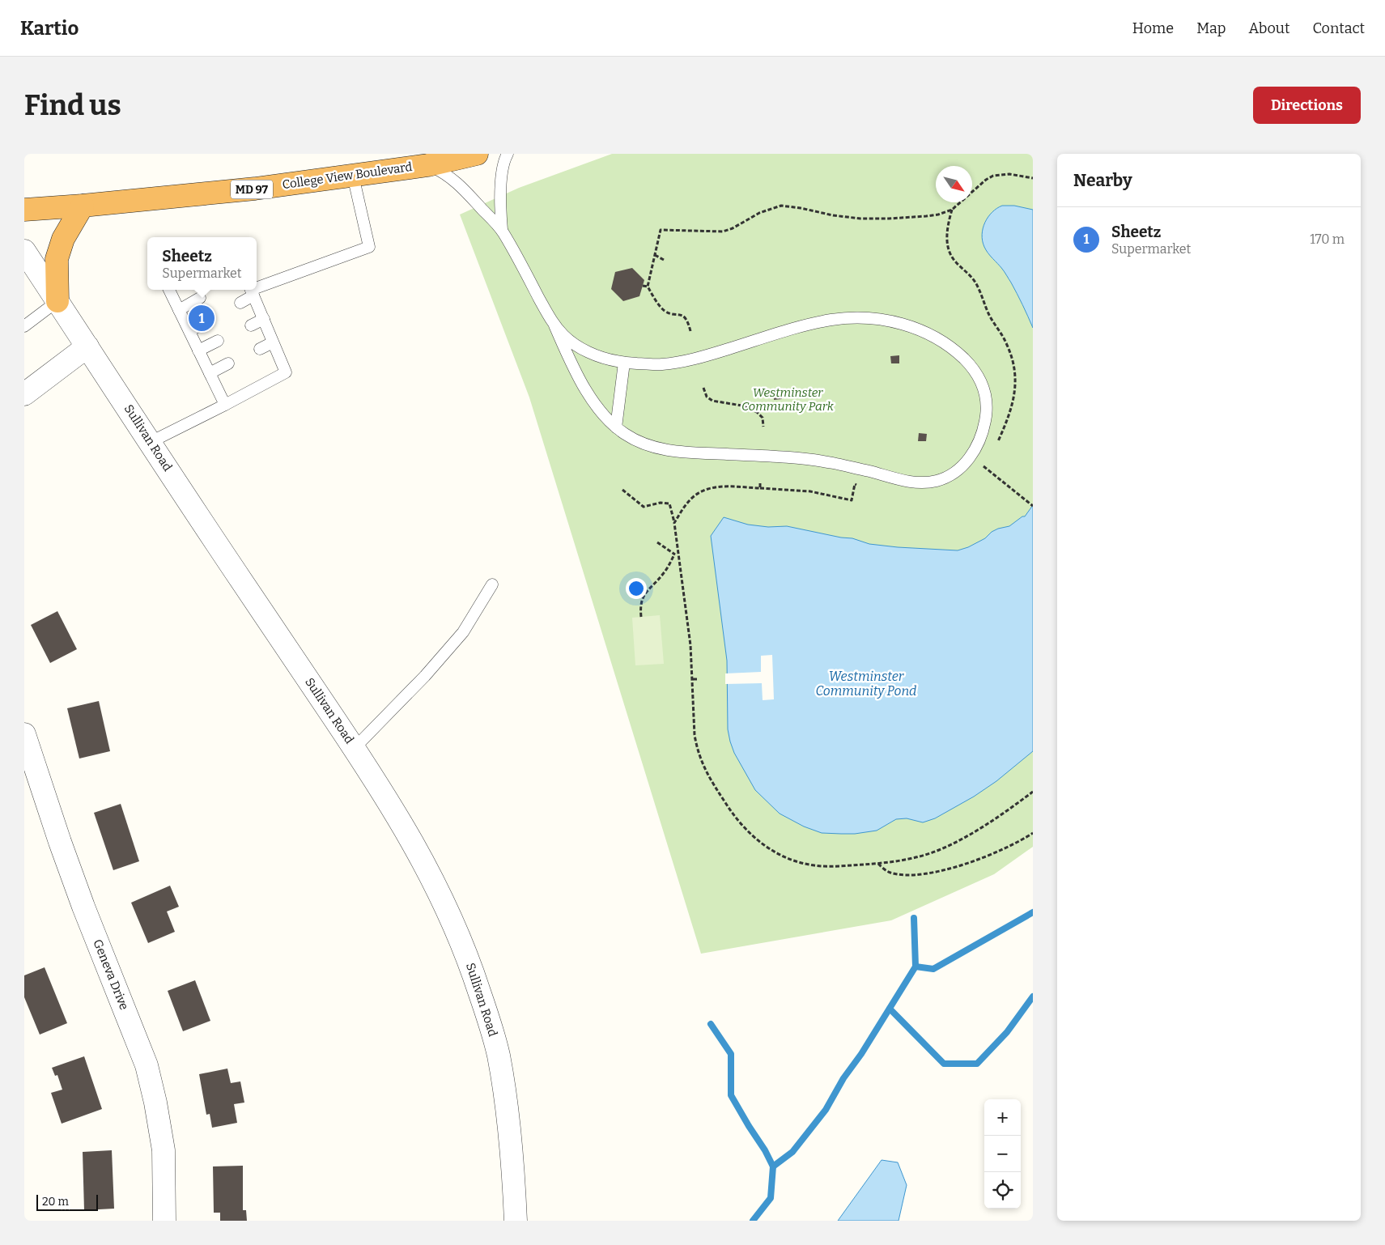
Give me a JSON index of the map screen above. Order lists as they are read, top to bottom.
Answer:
{
  "streets": {
    "highway": ["College View Boulevard", "MD 97"],
    "street": ["Sullivan Road", "Geneva Drive"]
  },
  "water": ["Westminster Community Pond"],
  "parks": ["Westminster Community Park"],
  "scale_bar": "20 m",
  "north": "bottom right",
  "page": {
    "header": "Kartio",
    "nav": [
      "Home",
      "Map",
      "About",
      "Contact"
    ],
    "buttons": "Directions",
    "title": "Find us",
    "heading": "Nearby",
    "list": [
      {
        "mark": "1",
        "name": "Sheetz",
        "note": "Supermarket",
        "value": "170 m"
      }
    ],
    "popup": ["Sheetz", "Supermarket"],
    "pins": "1",
    "map_buttons": ["+", "−"],
    "scale": "20 m"
  }
}
